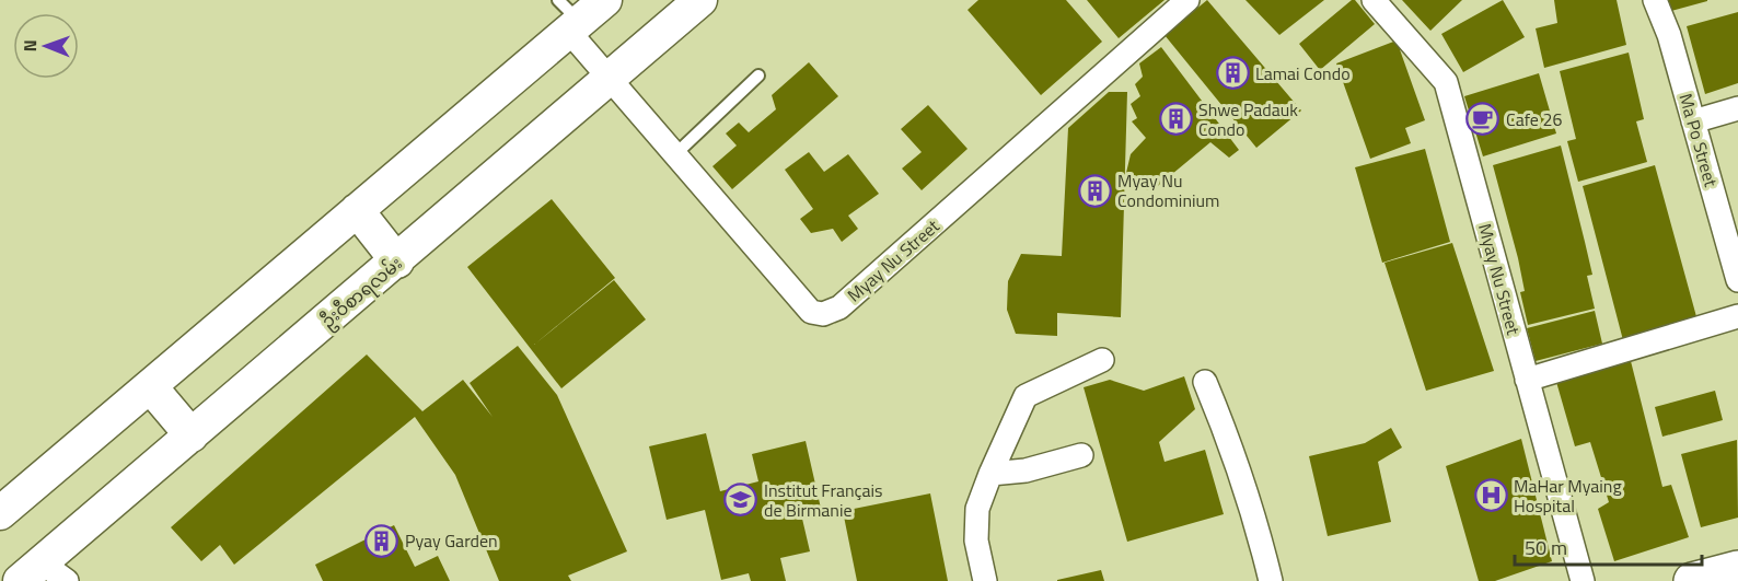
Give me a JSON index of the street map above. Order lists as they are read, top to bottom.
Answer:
{
  "streets": {
    "main road": ["ဦးဝီစာရလမ်း"],
    "street": ["Ma Po Street", "Myay Nu Street"]
  },
  "crossings": [
    ["Myay Nu Street", "ဦးဝီစာရလမ်း"]
  ],
  "places": {
    "building": [
      "Lamai Condo",
      "Shwe Padauk Condo",
      "Myay Nu Condominium",
      "Pyay Garden"
    ],
    "cafe": ["Cafe 26"],
    "hospital": ["MaHar Myaing Hospital"],
    "school or university": ["Institut Français de Birmanie"]
  },
  "scale_bar": "50 m",
  "north": "left"
}
